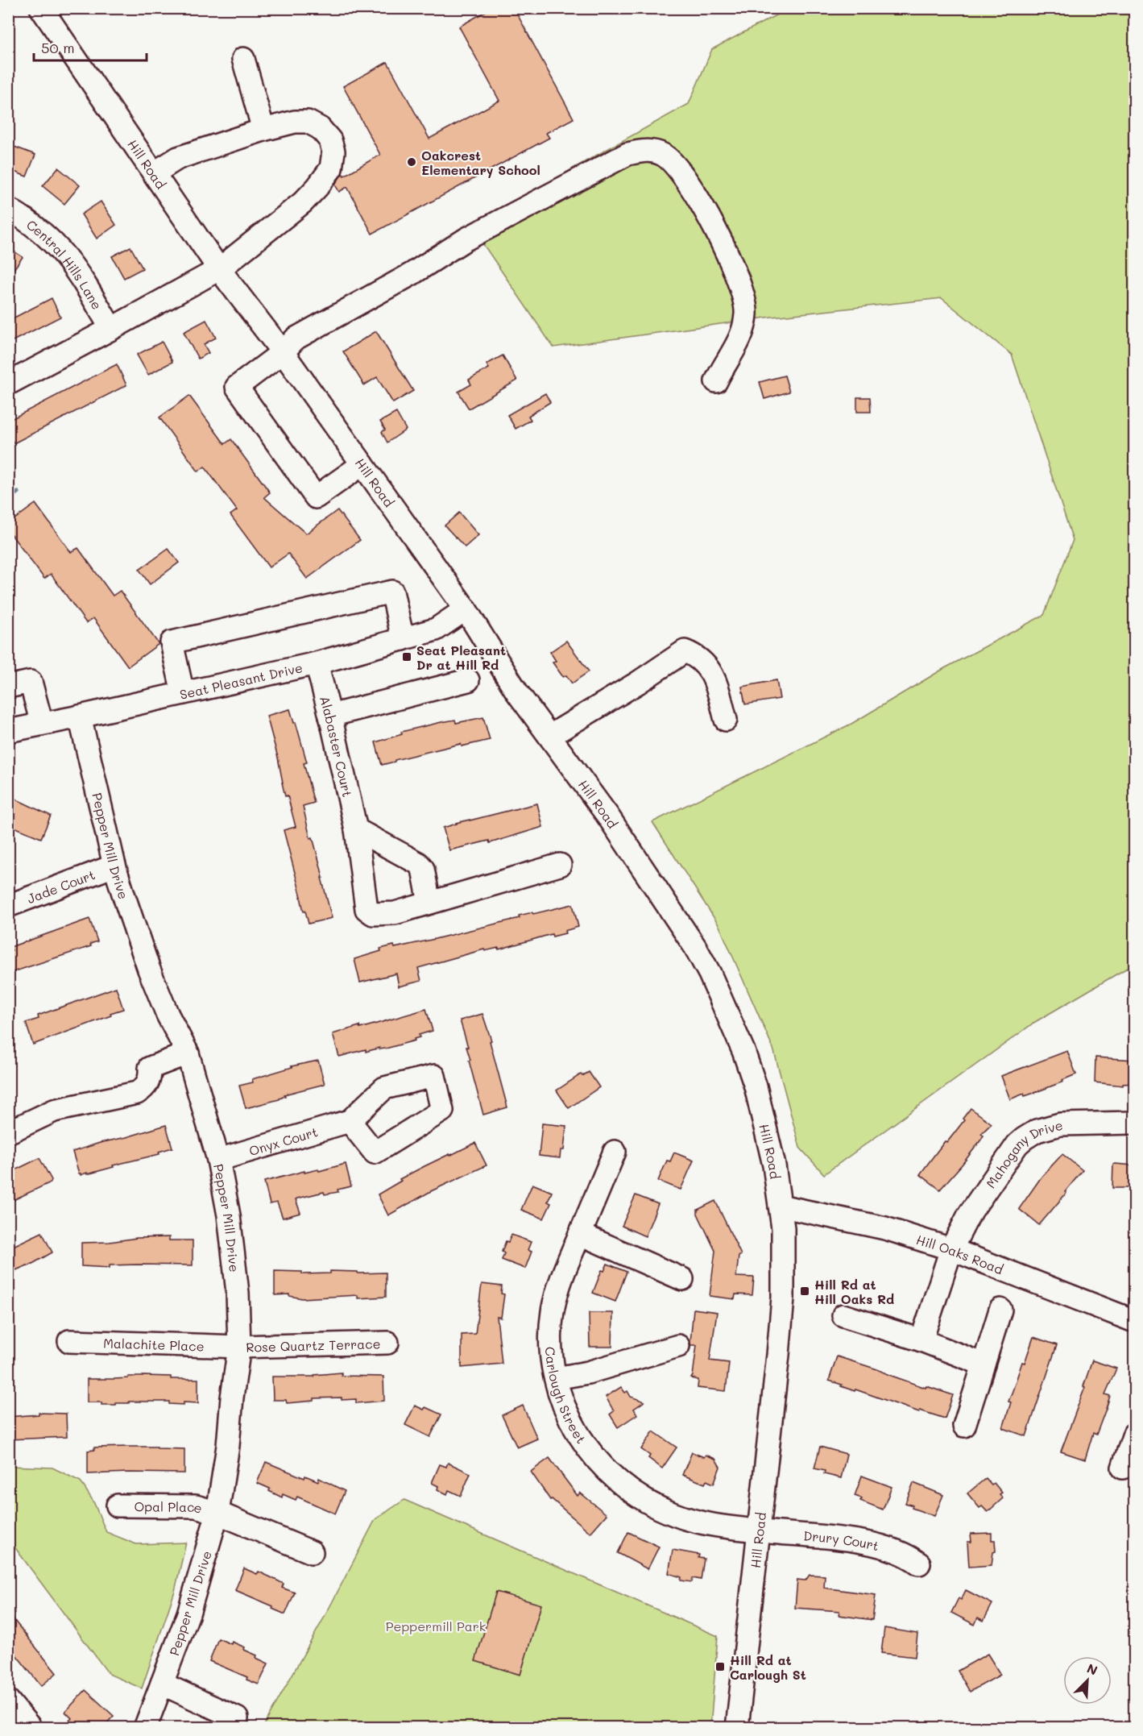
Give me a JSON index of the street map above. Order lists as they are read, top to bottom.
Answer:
{
  "streets": {
    "street": [
      "Hill Road",
      "Central Hills Lane",
      "Seat Pleasant Drive",
      "Alabaster Court",
      "Pepper Mill Drive",
      "Jade Court",
      "Onyx Court",
      "Mahogany Drive",
      "Hill Oaks Road",
      "Malachite Place",
      "Rose Quartz Terrace",
      "Carlough Street",
      "Opal Place",
      "Drury Court"
    ]
  },
  "crossings": [
    ["Hill Road", "Seat Pleasant Drive"],
    ["Hill Road", "Hill Oaks Road"],
    ["Hill Road", "Carlough Street"],
    ["Hill Road", "Drury Court"],
    ["Seat Pleasant Drive", "Alabaster Court"],
    ["Seat Pleasant Drive", "Pepper Mill Drive"],
    ["Pepper Mill Drive", "Jade Court"],
    ["Pepper Mill Drive", "Onyx Court"],
    ["Pepper Mill Drive", "Malachite Place"],
    ["Pepper Mill Drive", "Rose Quartz Terrace"],
    ["Pepper Mill Drive", "Opal Place"],
    ["Mahogany Drive", "Hill Oaks Road"],
    ["Malachite Place", "Rose Quartz Terrace"],
    ["Carlough Street", "Drury Court"]
  ],
  "parks": ["Peppermill Park"],
  "places": {
    "other": ["Oakcrest Elementary School"],
    "transit": ["Seat Pleasant Dr at Hill Rd", "Hill Rd at Hill Oaks Rd", "Hill Rd at Carlough St"]
  },
  "scale_bar": "50 m",
  "north": "top right"
}
